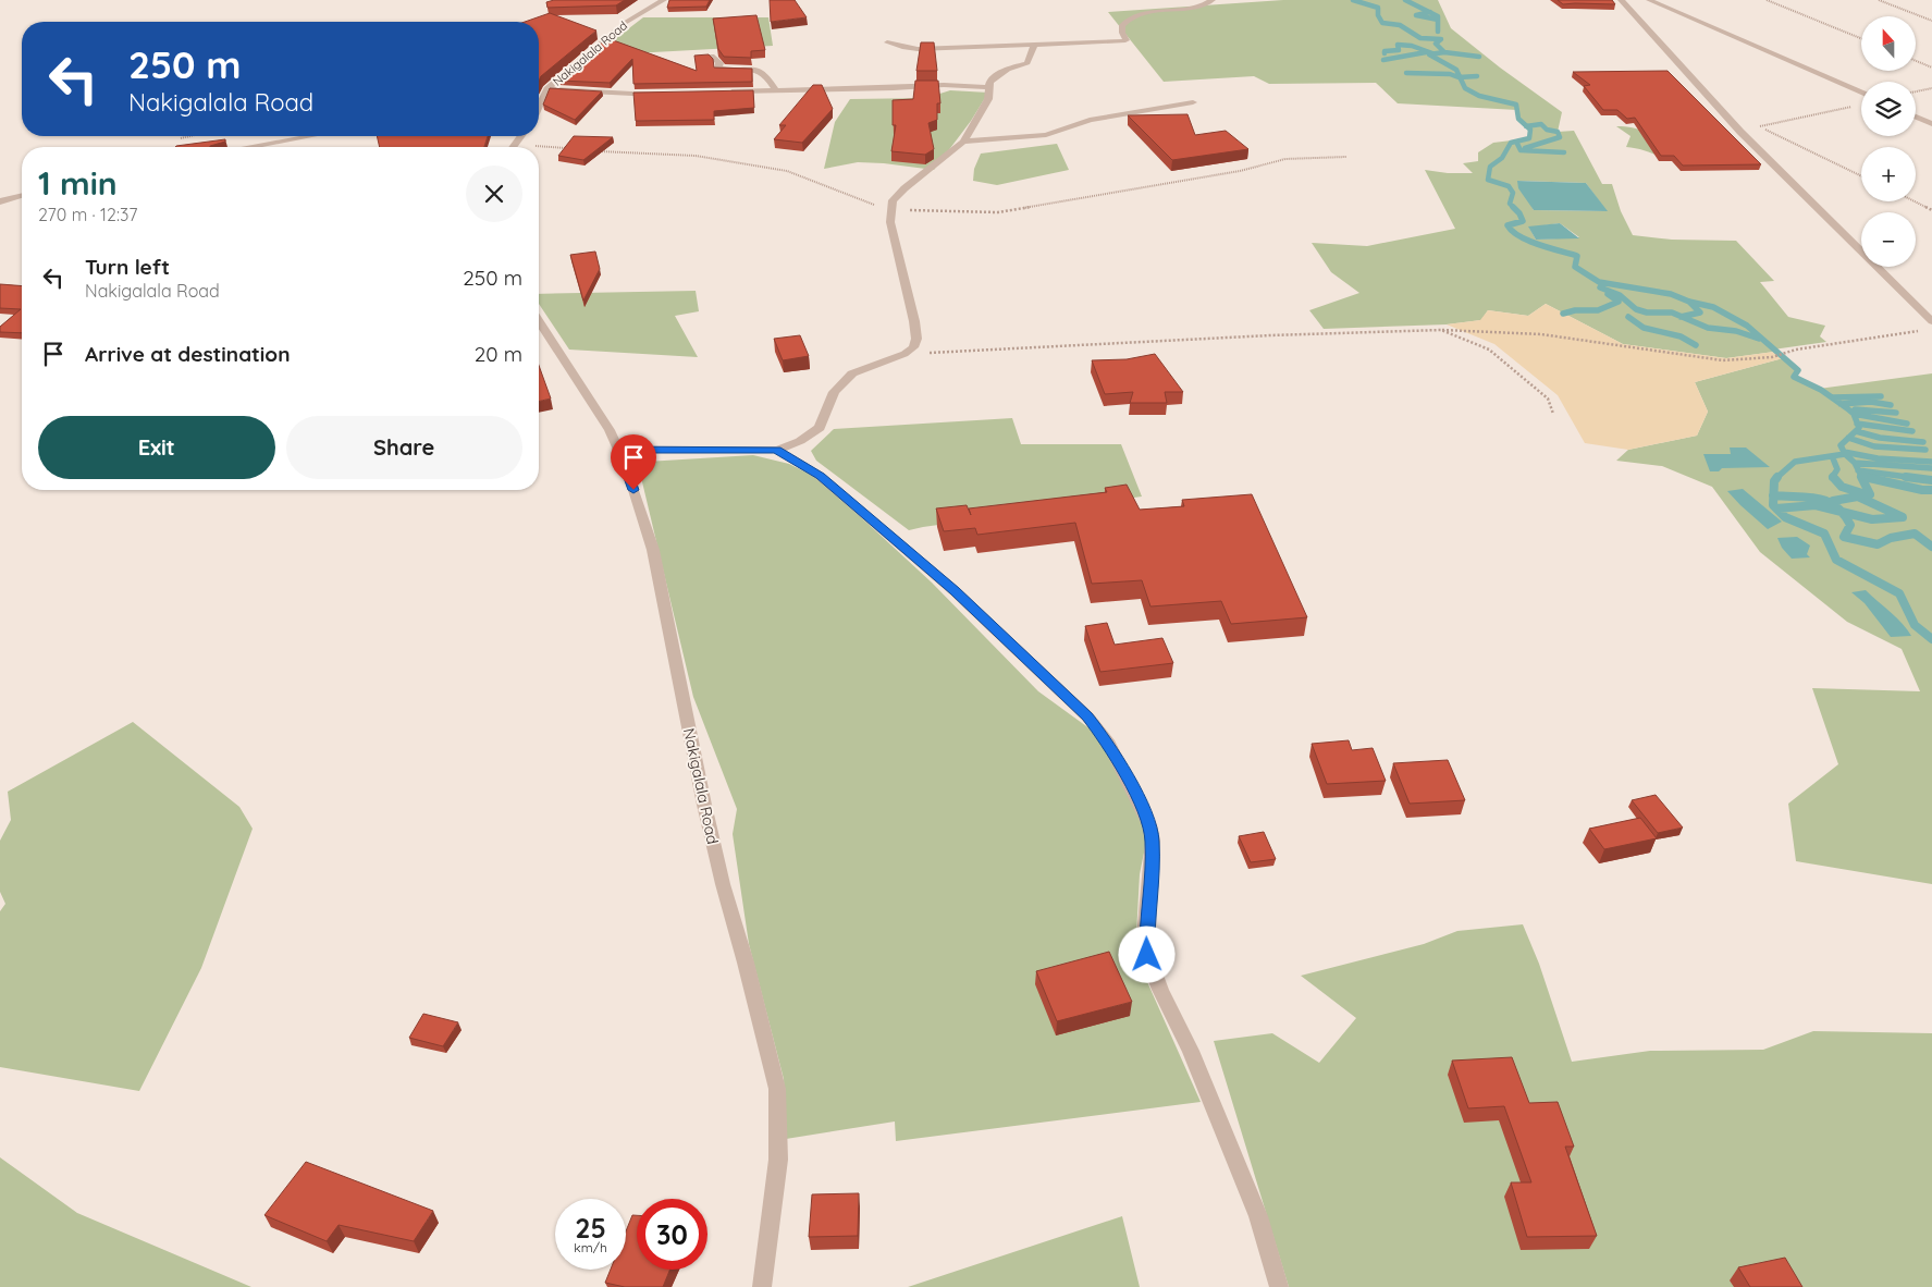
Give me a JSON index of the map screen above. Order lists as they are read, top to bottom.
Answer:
{
  "streets": {
    "street": ["Nakigalala Road"]
  },
  "north": "top",
  "page": {
    "map_buttons": ["+", "−"],
    "turn": ["250 m", "Nakigalala Road"],
    "heading": ["1 min", "270 m · 12:37"],
    "list": [
      {
        "name": "Turn left",
        "note": "Nakigalala Road",
        "value": "250 m"
      },
      {
        "name": "Arrive at destination",
        "value": "20 m"
      }
    ],
    "buttons": ["Exit", "Share"],
    "speed": "25 km/h",
    "limit": "30"
  }
}
